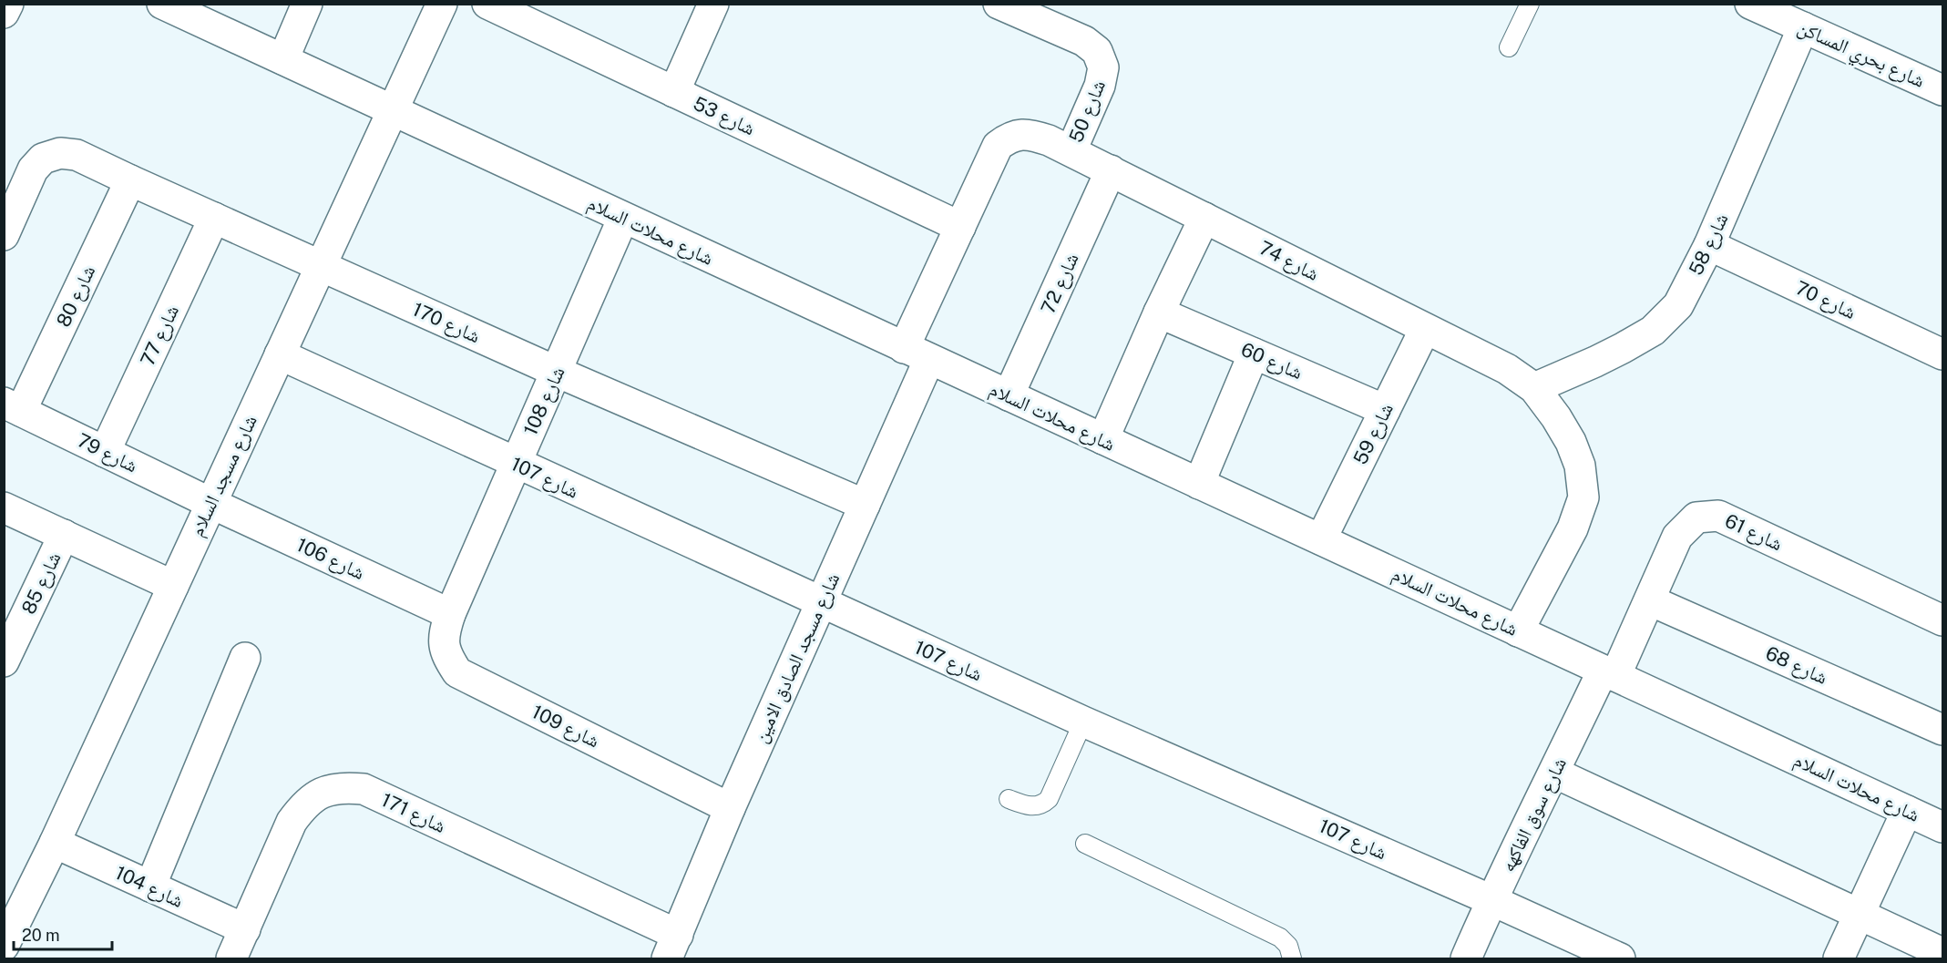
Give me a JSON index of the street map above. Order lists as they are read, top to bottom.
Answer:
{
  "streets": {
    "street": [
      "شارع بحري المساكن",
      "شارع 50",
      "شارع 53",
      "شارع محلات السلام",
      "شارع 58",
      "شارع 74",
      "شارع 72",
      "شارع 80",
      "شارع 70",
      "شارع 170",
      "شارع 77",
      "شارع 60",
      "شارع 108",
      "شارع 59",
      "شارع 79",
      "شارع مسجد السلام",
      "شارع 107",
      "شارع 61",
      "شارع 106",
      "شارع 85",
      "شارع مسجد الصادق الامين",
      "شارع 68",
      "شارع 109",
      "شارع 171",
      "شارع سوق الفاكهه",
      "شارع 104"
    ]
  },
  "crossings": [
    ["شارع بحري المساكن", "شارع 58"],
    ["شارع 50", "شارع 74"],
    ["شارع 53", "شارع 74"],
    ["شارع محلات السلام", "شارع 74"],
    ["شارع محلات السلام", "شارع 72"],
    ["شارع محلات السلام", "شارع 108"],
    ["شارع محلات السلام", "شارع 59"],
    ["شارع محلات السلام", "شارع مسجد السلام"],
    ["شارع محلات السلام", "شارع 61"],
    ["شارع محلات السلام", "شارع مسجد الصادق الامين"],
    ["شارع محلات السلام", "شارع سوق الفاكهه"],
    ["شارع 58", "شارع 74"],
    ["شارع 58", "شارع 70"],
    ["شارع 74", "شارع 72"],
    ["شارع 74", "شارع 59"],
    ["شارع 74", "شارع مسجد الصادق الامين"],
    ["شارع 80", "شارع 170"],
    ["شارع 80", "شارع 79"],
    ["شارع 170", "شارع 77"],
    ["شارع 170", "شارع 108"],
    ["شارع 170", "شارع مسجد السلام"],
    ["شارع 170", "شارع مسجد الصادق الامين"],
    ["شارع 77", "شارع 79"],
    ["شارع 60", "شارع 59"],
    ["شارع 108", "شارع 107"],
    ["شارع 108", "شارع 106"],
    ["شارع 108", "شارع 109"],
    ["شارع 79", "شارع مسجد السلام"],
    ["شارع 79", "شارع 106"],
    ["شارع مسجد السلام", "شارع 107"],
    ["شارع مسجد السلام", "شارع 106"],
    ["شارع مسجد السلام", "شارع 104"],
    ["شارع 107", "شارع مسجد الصادق الامين"],
    ["شارع 107", "شارع سوق الفاكهه"],
    ["شارع 61", "شارع 68"],
    ["شارع 61", "شارع سوق الفاكهه"],
    ["شارع 106", "شارع 109"],
    ["شارع مسجد الصادق الامين", "شارع 109"],
    ["شارع مسجد الصادق الامين", "شارع 171"],
    ["شارع 171", "شارع 104"]
  ],
  "scale_bar": "20 m"
}
